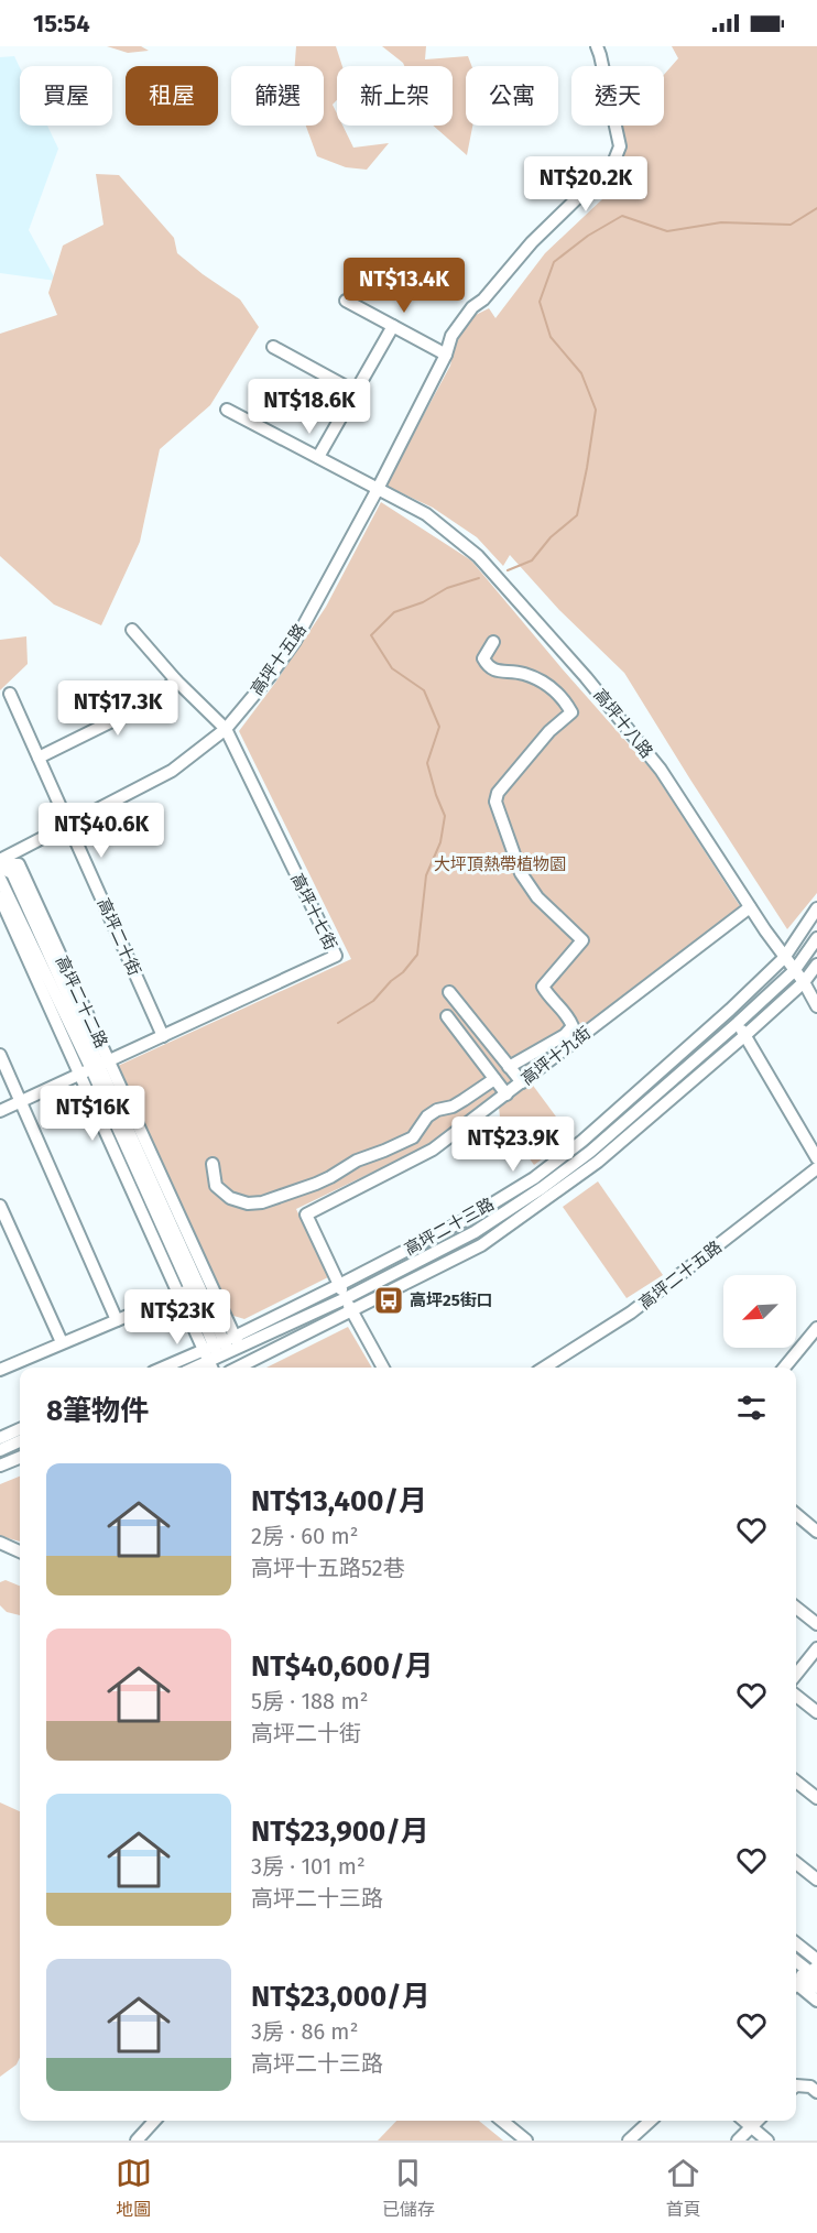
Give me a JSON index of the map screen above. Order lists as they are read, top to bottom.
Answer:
{
  "streets": {
    "street": [
      "高坪十五路",
      "高坪十八路",
      "高坪十七街",
      "高坪二十街",
      "高坪二十二路",
      "高坪十九街",
      "高坪二十三路",
      "高坪二十五路"
    ]
  },
  "crossings": [
    ["高坪十五路", "高坪十八路"],
    ["高坪十五路", "高坪十七街"],
    ["高坪十五路", "高坪二十街"],
    ["高坪十五路", "高坪二十二路"],
    ["高坪十八路", "高坪十九街"],
    ["高坪十八路", "高坪二十三路"],
    ["高坪十七街", "高坪二十街"],
    ["高坪十七街", "高坪二十二路"],
    ["高坪二十二路", "高坪二十三路"],
    ["高坪十九街", "高坪二十三路"]
  ],
  "parks": ["大坪頂熱帶植物園"],
  "places": {
    "bus stop": ["高坪25街口"]
  },
  "north": "bottom left",
  "page": {
    "status": "15:54",
    "chip": [
      "買屋",
      "租屋",
      "篩選",
      "新上架",
      "公寓",
      "透天"
    ],
    "price": [
      "NT$20.2K",
      "NT$13.4K",
      "NT$18.6K",
      "NT$17.3K",
      "NT$40.6K",
      "NT$16K",
      "NT$23.9K",
      "NT$23K"
    ],
    "heading": "8筆物件",
    "list": [
      {
        "name": "NT$13,400/月",
        "note": "2房 · 60 m² · 高坪十五路52巷"
      },
      {
        "name": "NT$40,600/月",
        "note": "5房 · 188 m² · 高坪二十街"
      },
      {
        "name": "NT$23,900/月",
        "note": "3房 · 101 m² · 高坪二十三路"
      },
      {
        "name": "NT$23,000/月",
        "note": "3房 · 86 m² · 高坪二十三路"
      }
    ],
    "tabs": ["地圖", "已儲存", "首頁"]
  }
}
